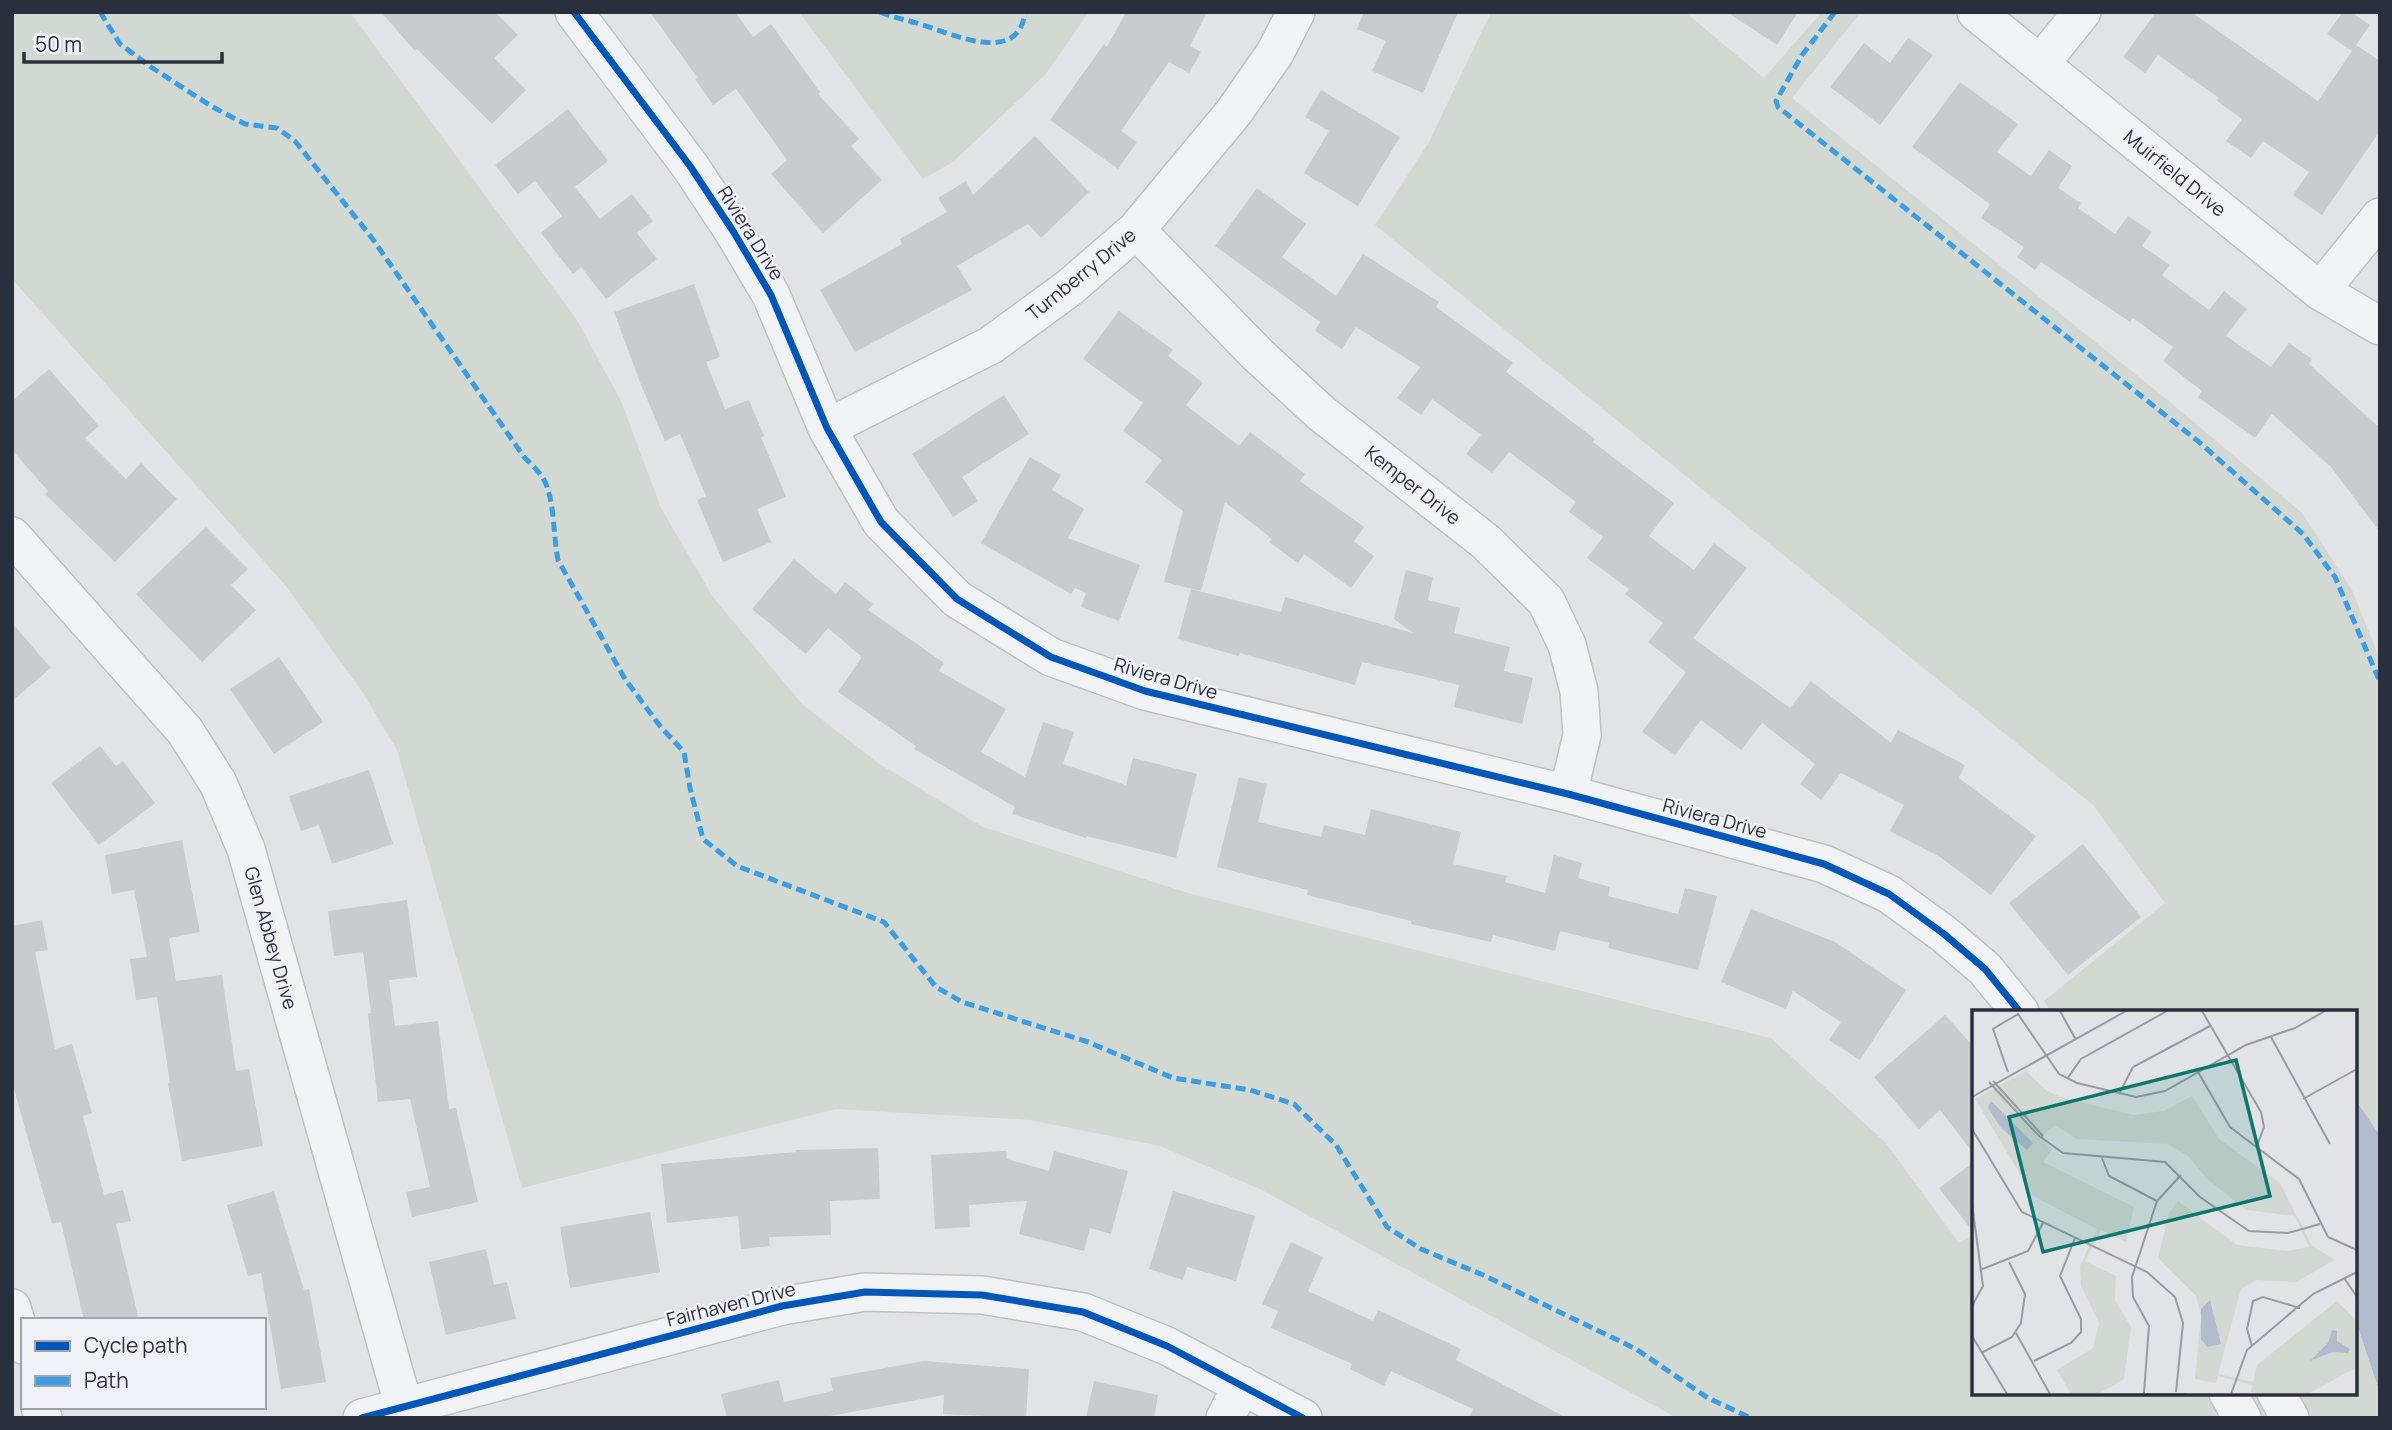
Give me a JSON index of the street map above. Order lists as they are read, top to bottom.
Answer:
{
  "streets": {
    "street": [
      "Muirfield Drive",
      "Riviera Drive",
      "Turnberry Drive",
      "Kemper Drive",
      "Glen Abbey Drive",
      "Fairhaven Drive"
    ]
  },
  "crossings": [
    ["Riviera Drive", "Turnberry Drive"],
    ["Riviera Drive", "Kemper Drive"],
    ["Turnberry Drive", "Kemper Drive"],
    ["Glen Abbey Drive", "Fairhaven Drive"]
  ],
  "legend": ["Cycle path", "Path"],
  "scale_bar": "50 m"
}
